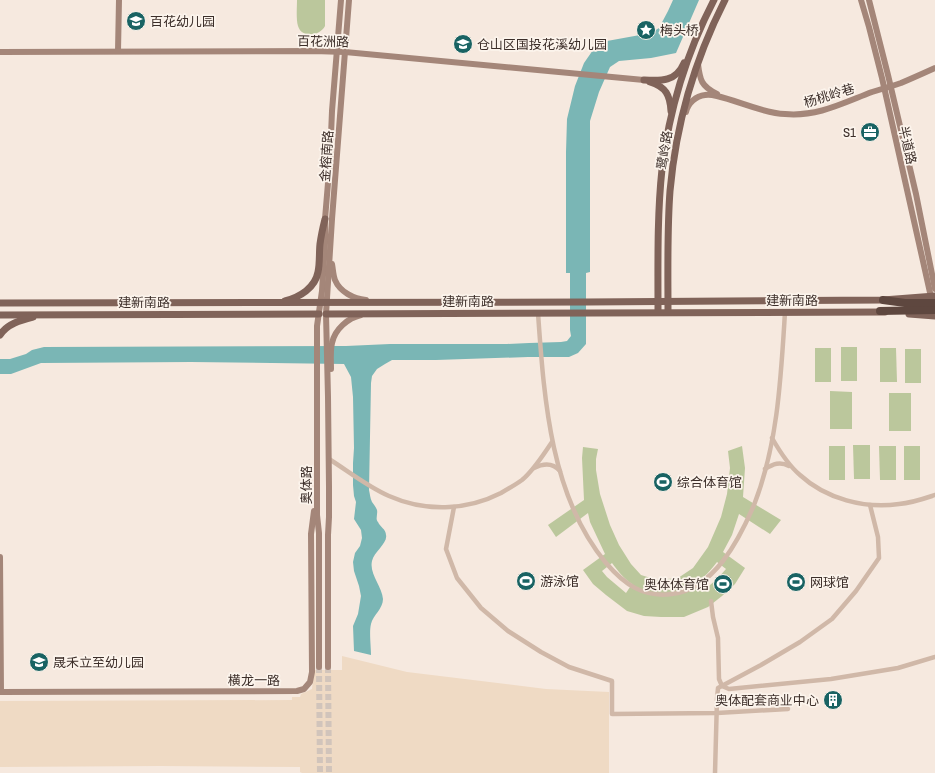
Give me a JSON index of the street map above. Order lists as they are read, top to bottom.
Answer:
{
  "streets": {
    "main road": [
      "百花洲路",
      "杨桃岭巷",
      "半道路",
      "鹭岭路",
      "金榕南路",
      "建新南路",
      "奥体路",
      "横龙一路"
    ]
  },
  "crossings": [
    ["百花洲路", "金榕南路"],
    ["杨桃岭巷", "半道路"],
    ["鹭岭路", "建新南路"],
    ["金榕南路", "建新南路"],
    ["金榕南路", "奥体路"],
    ["建新南路", "奥体路"],
    ["奥体路", "横龙一路"]
  ],
  "places": {
    "school or university": ["百花幼儿园", "仓山区国投花溪幼儿园", "晟禾立至幼儿园"],
    "place": ["梅头桥"],
    "office": ["S1"],
    "sports": [
      "综合体育馆",
      "游泳馆",
      "网球馆",
      "奥体体育馆"
    ],
    "building": ["奥体配套商业中心"]
  }
}
